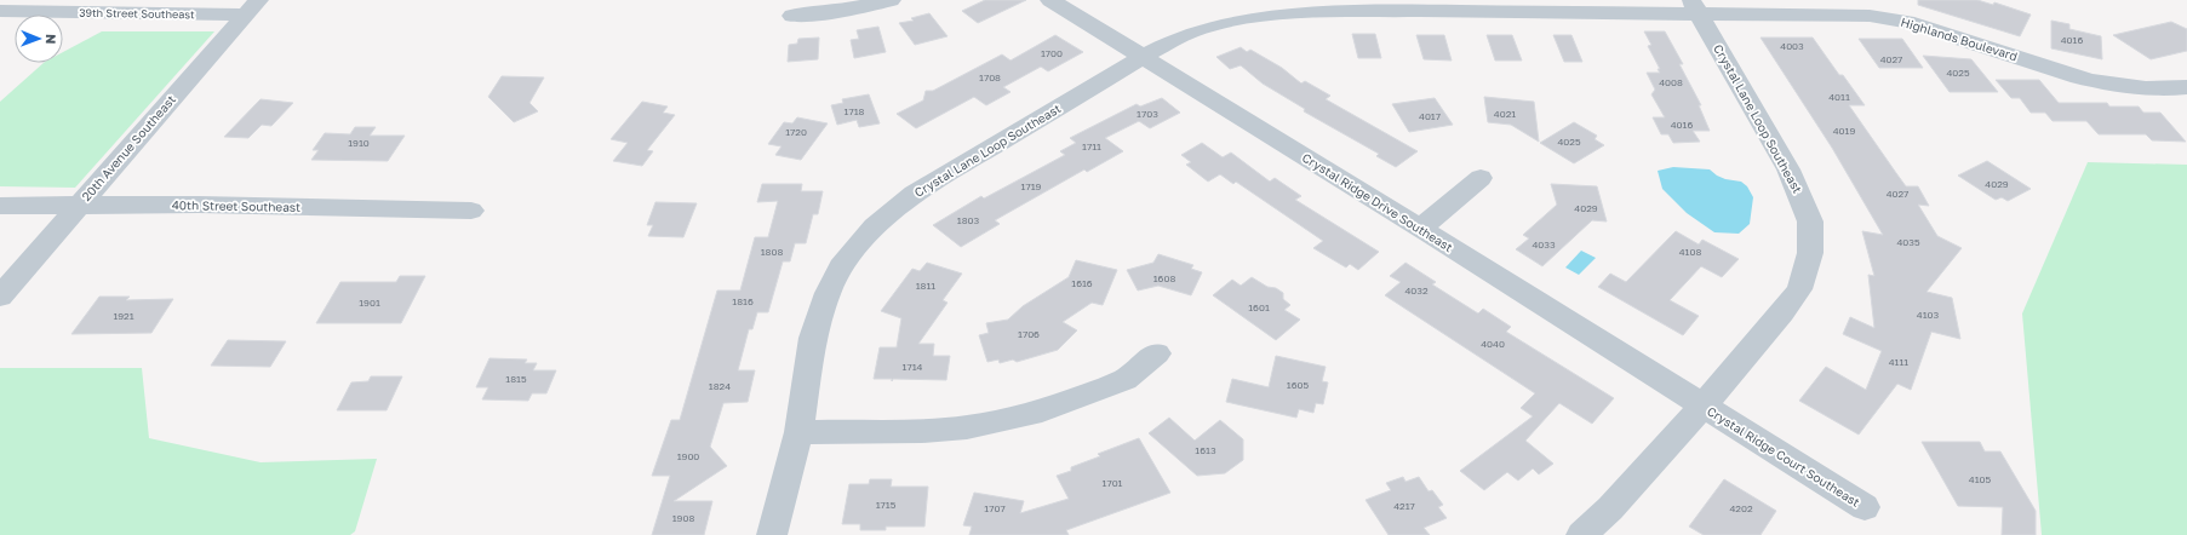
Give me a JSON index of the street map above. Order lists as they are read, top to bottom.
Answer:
{
  "streets": {
    "street": [
      "39th Street Southeast",
      "Highlands Boulevard",
      "Crystal Lane Loop Southeast",
      "20th Avenue Southeast",
      "Crystal Ridge Drive Southeast",
      "40th Street Southeast",
      "Crystal Ridge Court Southeast"
    ]
  },
  "crossings": [
    ["39th Street Southeast", "20th Avenue Southeast"],
    ["Highlands Boulevard", "Crystal Lane Loop Southeast"],
    ["Crystal Lane Loop Southeast", "Crystal Ridge Drive Southeast"],
    ["Crystal Lane Loop Southeast", "Crystal Ridge Court Southeast"],
    ["20th Avenue Southeast", "40th Street Southeast"],
    ["Crystal Ridge Drive Southeast", "Crystal Ridge Court Southeast"]
  ],
  "house_numbers": [
    "4016",
    "4003",
    "1700",
    "4027",
    "4025",
    "1708",
    "4008",
    "4011",
    "1718",
    "1703",
    "4021",
    "4017",
    "4016",
    "4019",
    "1720",
    "4025",
    "1910",
    "1711",
    "4029",
    "1719",
    "4027",
    "4029",
    "1803",
    "4035",
    "4033",
    "1808",
    "4108",
    "1608",
    "1616",
    "1811",
    "4032",
    "1816",
    "1901",
    "1601",
    "4103",
    "1921",
    "1706",
    "4040",
    "4111",
    "1714",
    "1815",
    "1605",
    "1824",
    "1613",
    "1900",
    "4105",
    "1701",
    "1715",
    "4217",
    "1707",
    "4202",
    "1908"
  ],
  "north": "right"
}
